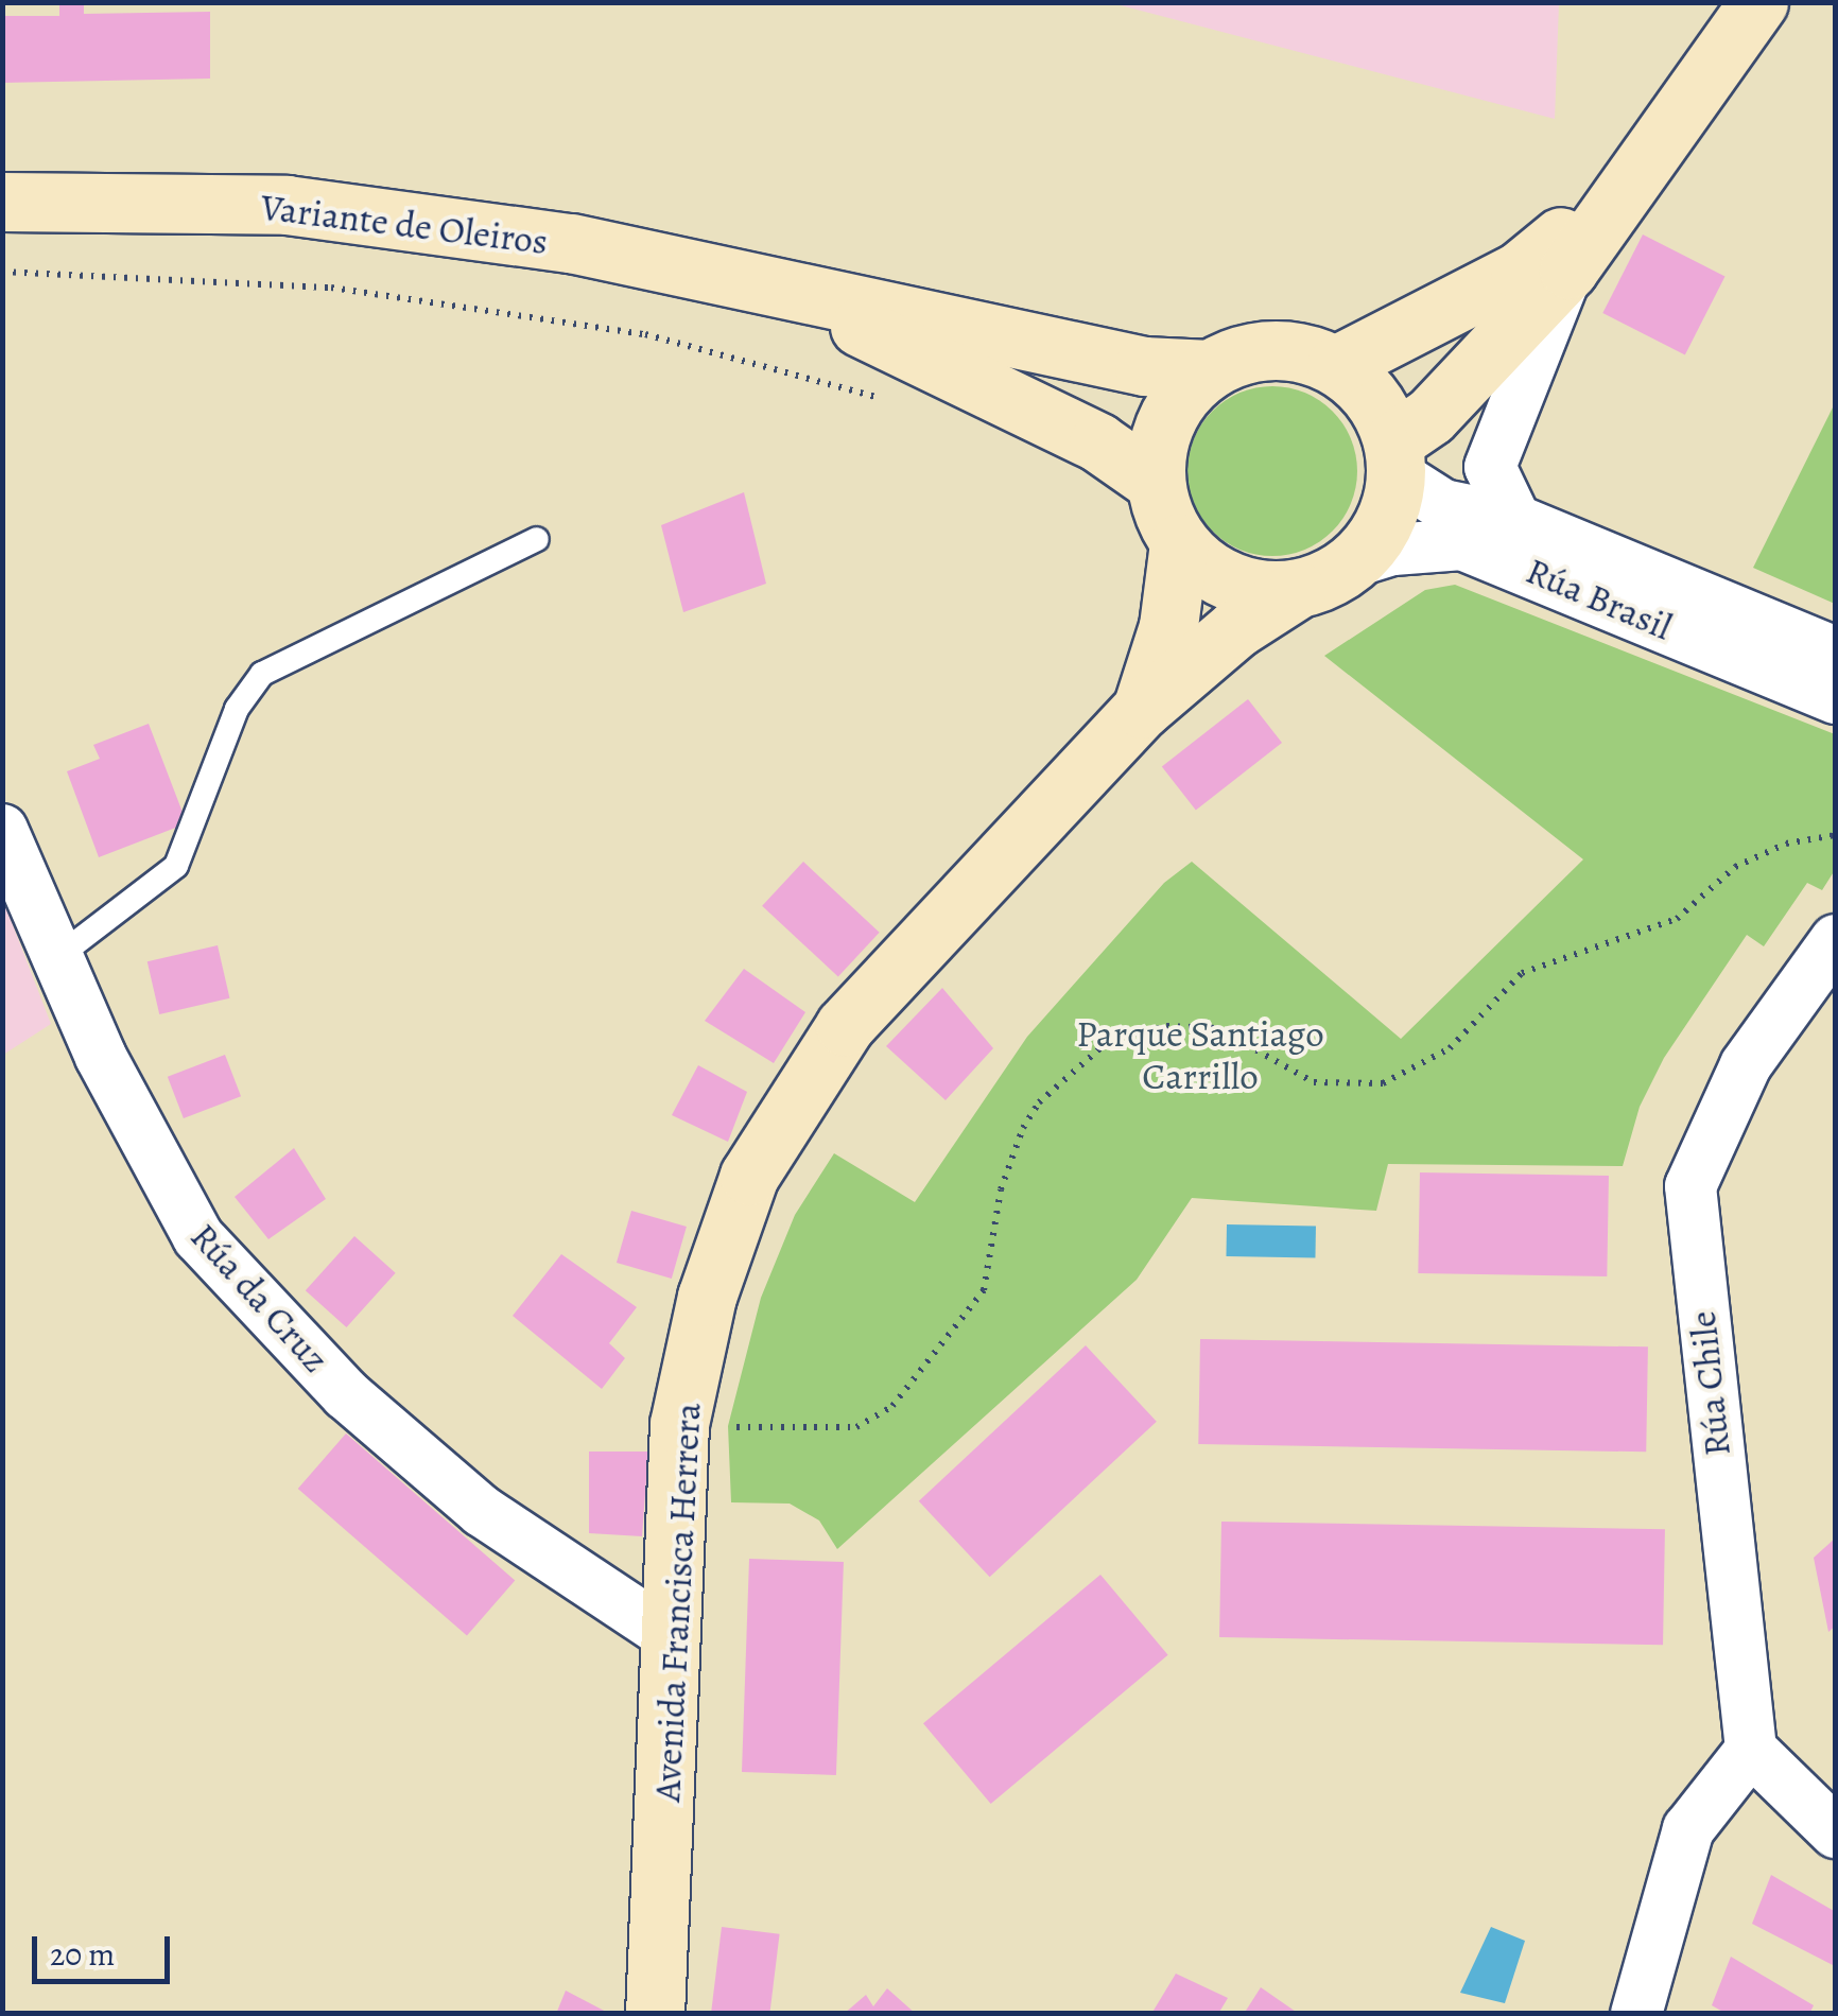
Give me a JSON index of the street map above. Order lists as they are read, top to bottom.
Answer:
{
  "streets": {
    "street": [
      "Variante de Oleiros",
      "Rúa Brasil",
      "Rúa da Cruz",
      "Rúa Chile",
      "Avenida Francisca Herrera"
    ]
  },
  "crossings": [
    ["Variante de Oleiros", "Rúa Brasil"],
    ["Variante de Oleiros", "Avenida Francisca Herrera"],
    ["Rúa Brasil", "Avenida Francisca Herrera"],
    ["Rúa da Cruz", "Avenida Francisca Herrera"]
  ],
  "parks": ["Parque Santiago Carrillo"],
  "scale_bar": "20 m"
}
